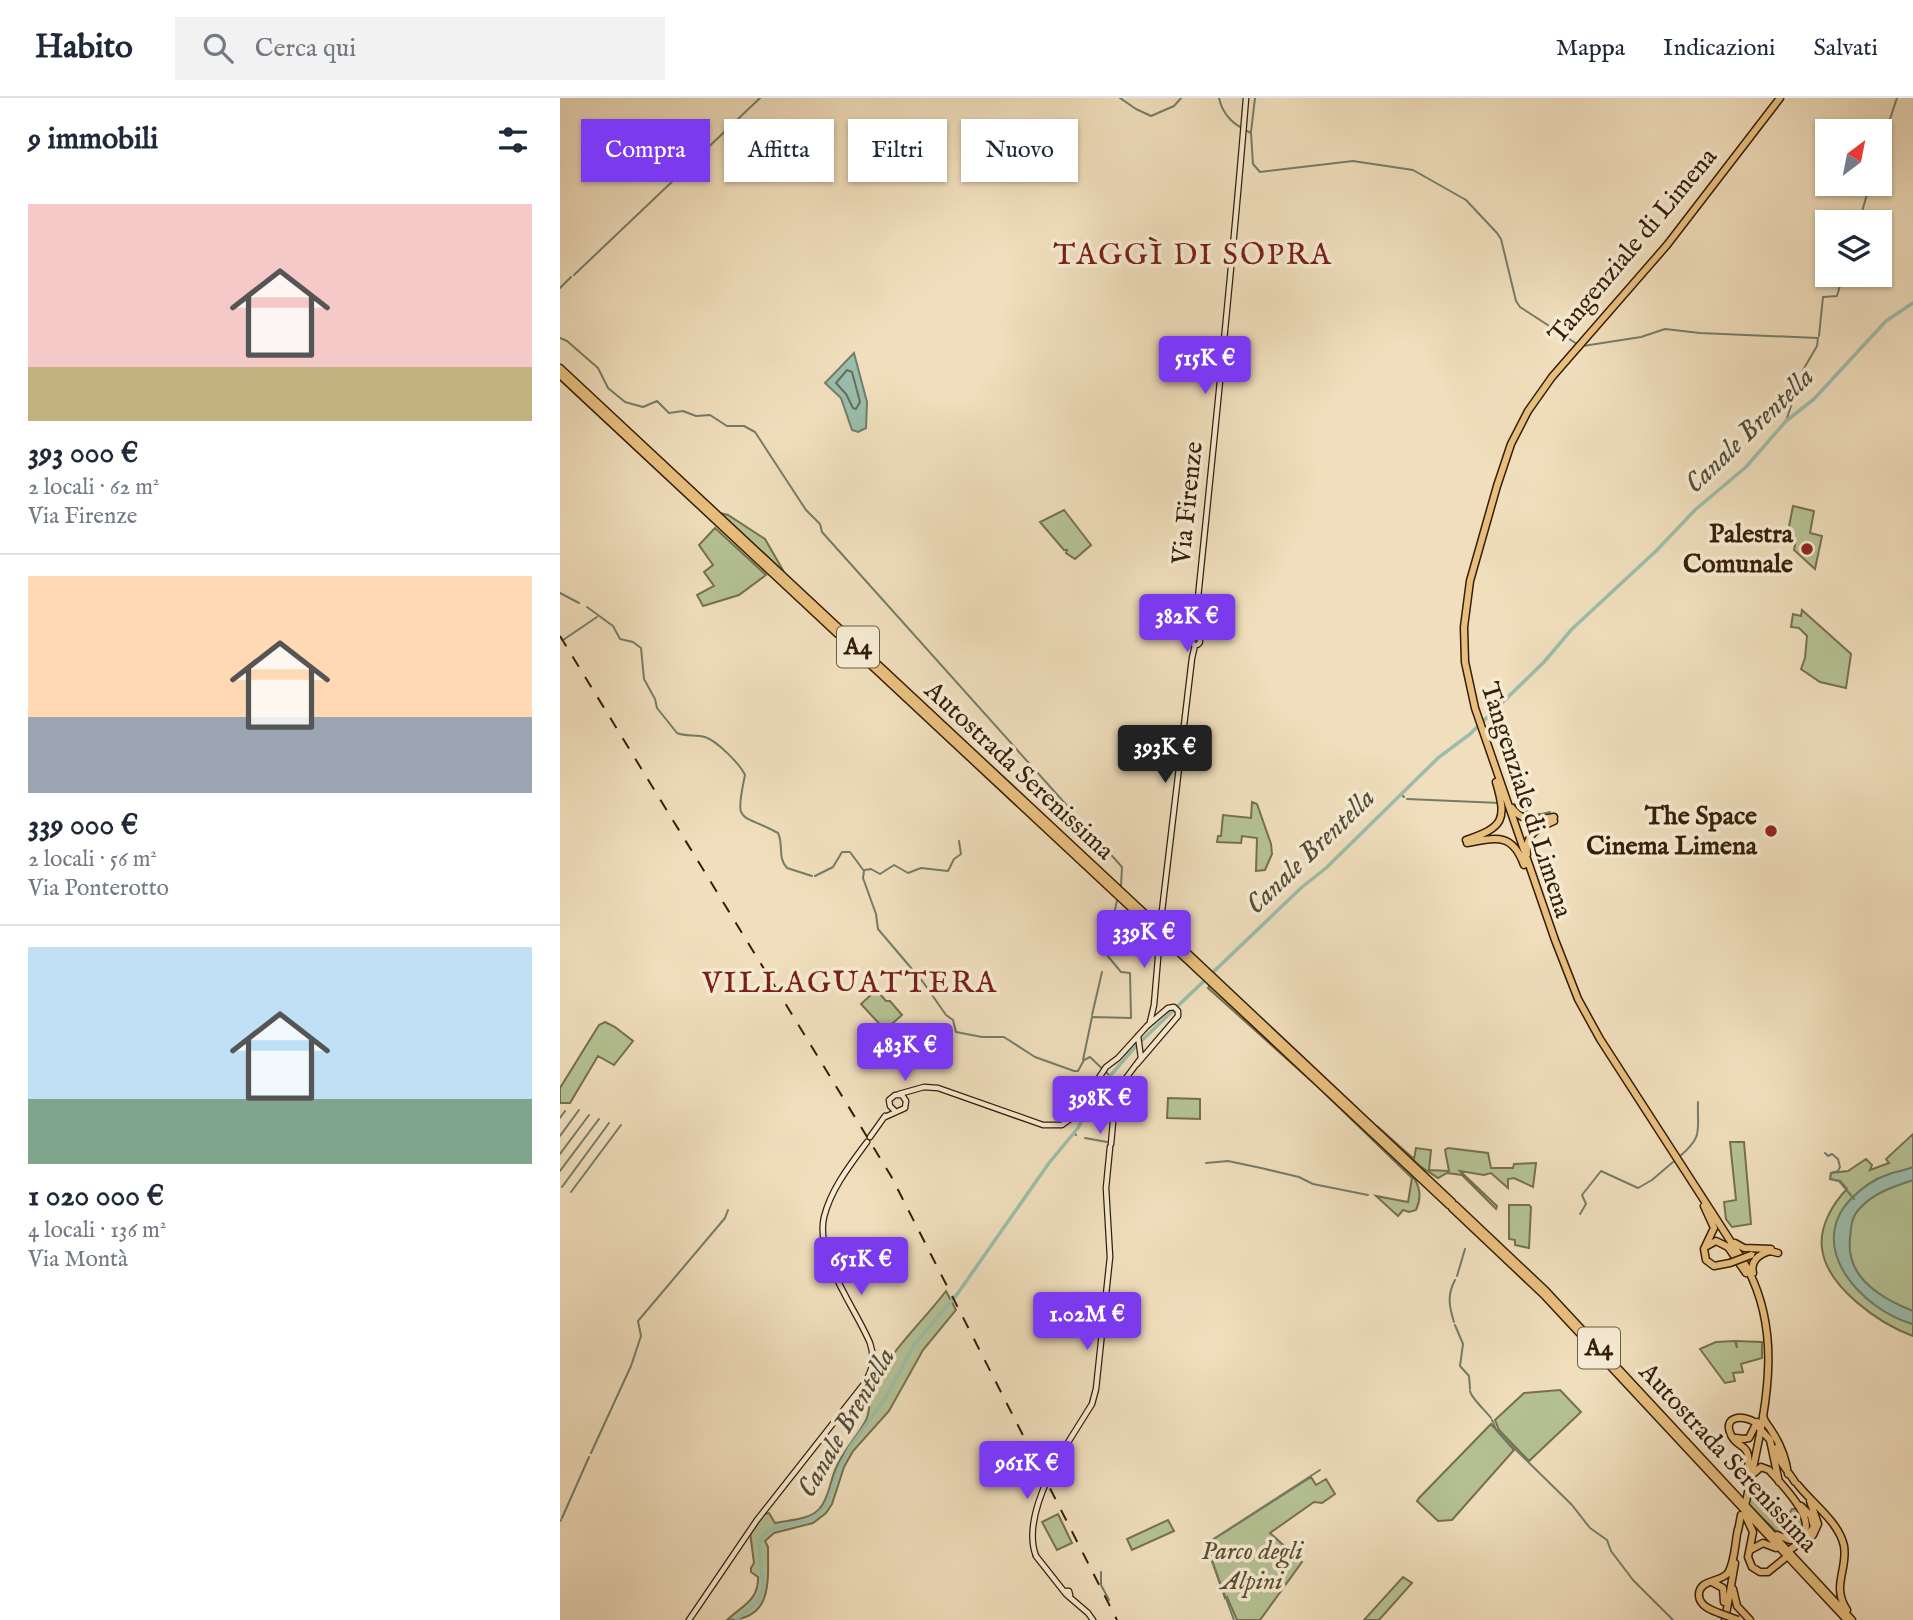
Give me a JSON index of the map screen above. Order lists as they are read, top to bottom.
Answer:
{
  "streets": {
    "highway": ["Tangenziale di Limena", "A4", "Autostrada Serenissima"],
    "main road": ["Via Firenze"]
  },
  "crossings": [
    ["Via Firenze", "Autostrada Serenissima"],
    ["A4", "Autostrada Serenissima"]
  ],
  "districts": ["TAGGÌ DI SOPRA", "VILLAGUATTERA"],
  "water": ["Canale Brentella"],
  "parks": ["Parco degli Alpini"],
  "places": ["Palestra Comunale", "The Space Cinema Limena"],
  "north": "top right",
  "page": {
    "header": "Habito",
    "search": "Cerca qui",
    "nav": ["Mappa", "Indicazioni", "Salvati"],
    "heading": "9 immobili",
    "chip": [
      "Compra",
      "Affitta",
      "Filtri",
      "Nuovo"
    ],
    "list": [
      {
        "name": "393 000 €",
        "note": "2 locali · 62 m² · Via Firenze"
      },
      {
        "name": "339 000 €",
        "note": "2 locali · 56 m² · Via Ponterotto"
      },
      {
        "name": "1 020 000 €",
        "note": "4 locali · 136 m² · Via Montà"
      }
    ],
    "price": [
      "515K €",
      "382K €",
      "393K €",
      "339K €",
      "483K €",
      "398K €",
      "651K €",
      "1.02M €",
      "961K €"
    ]
  }
}
